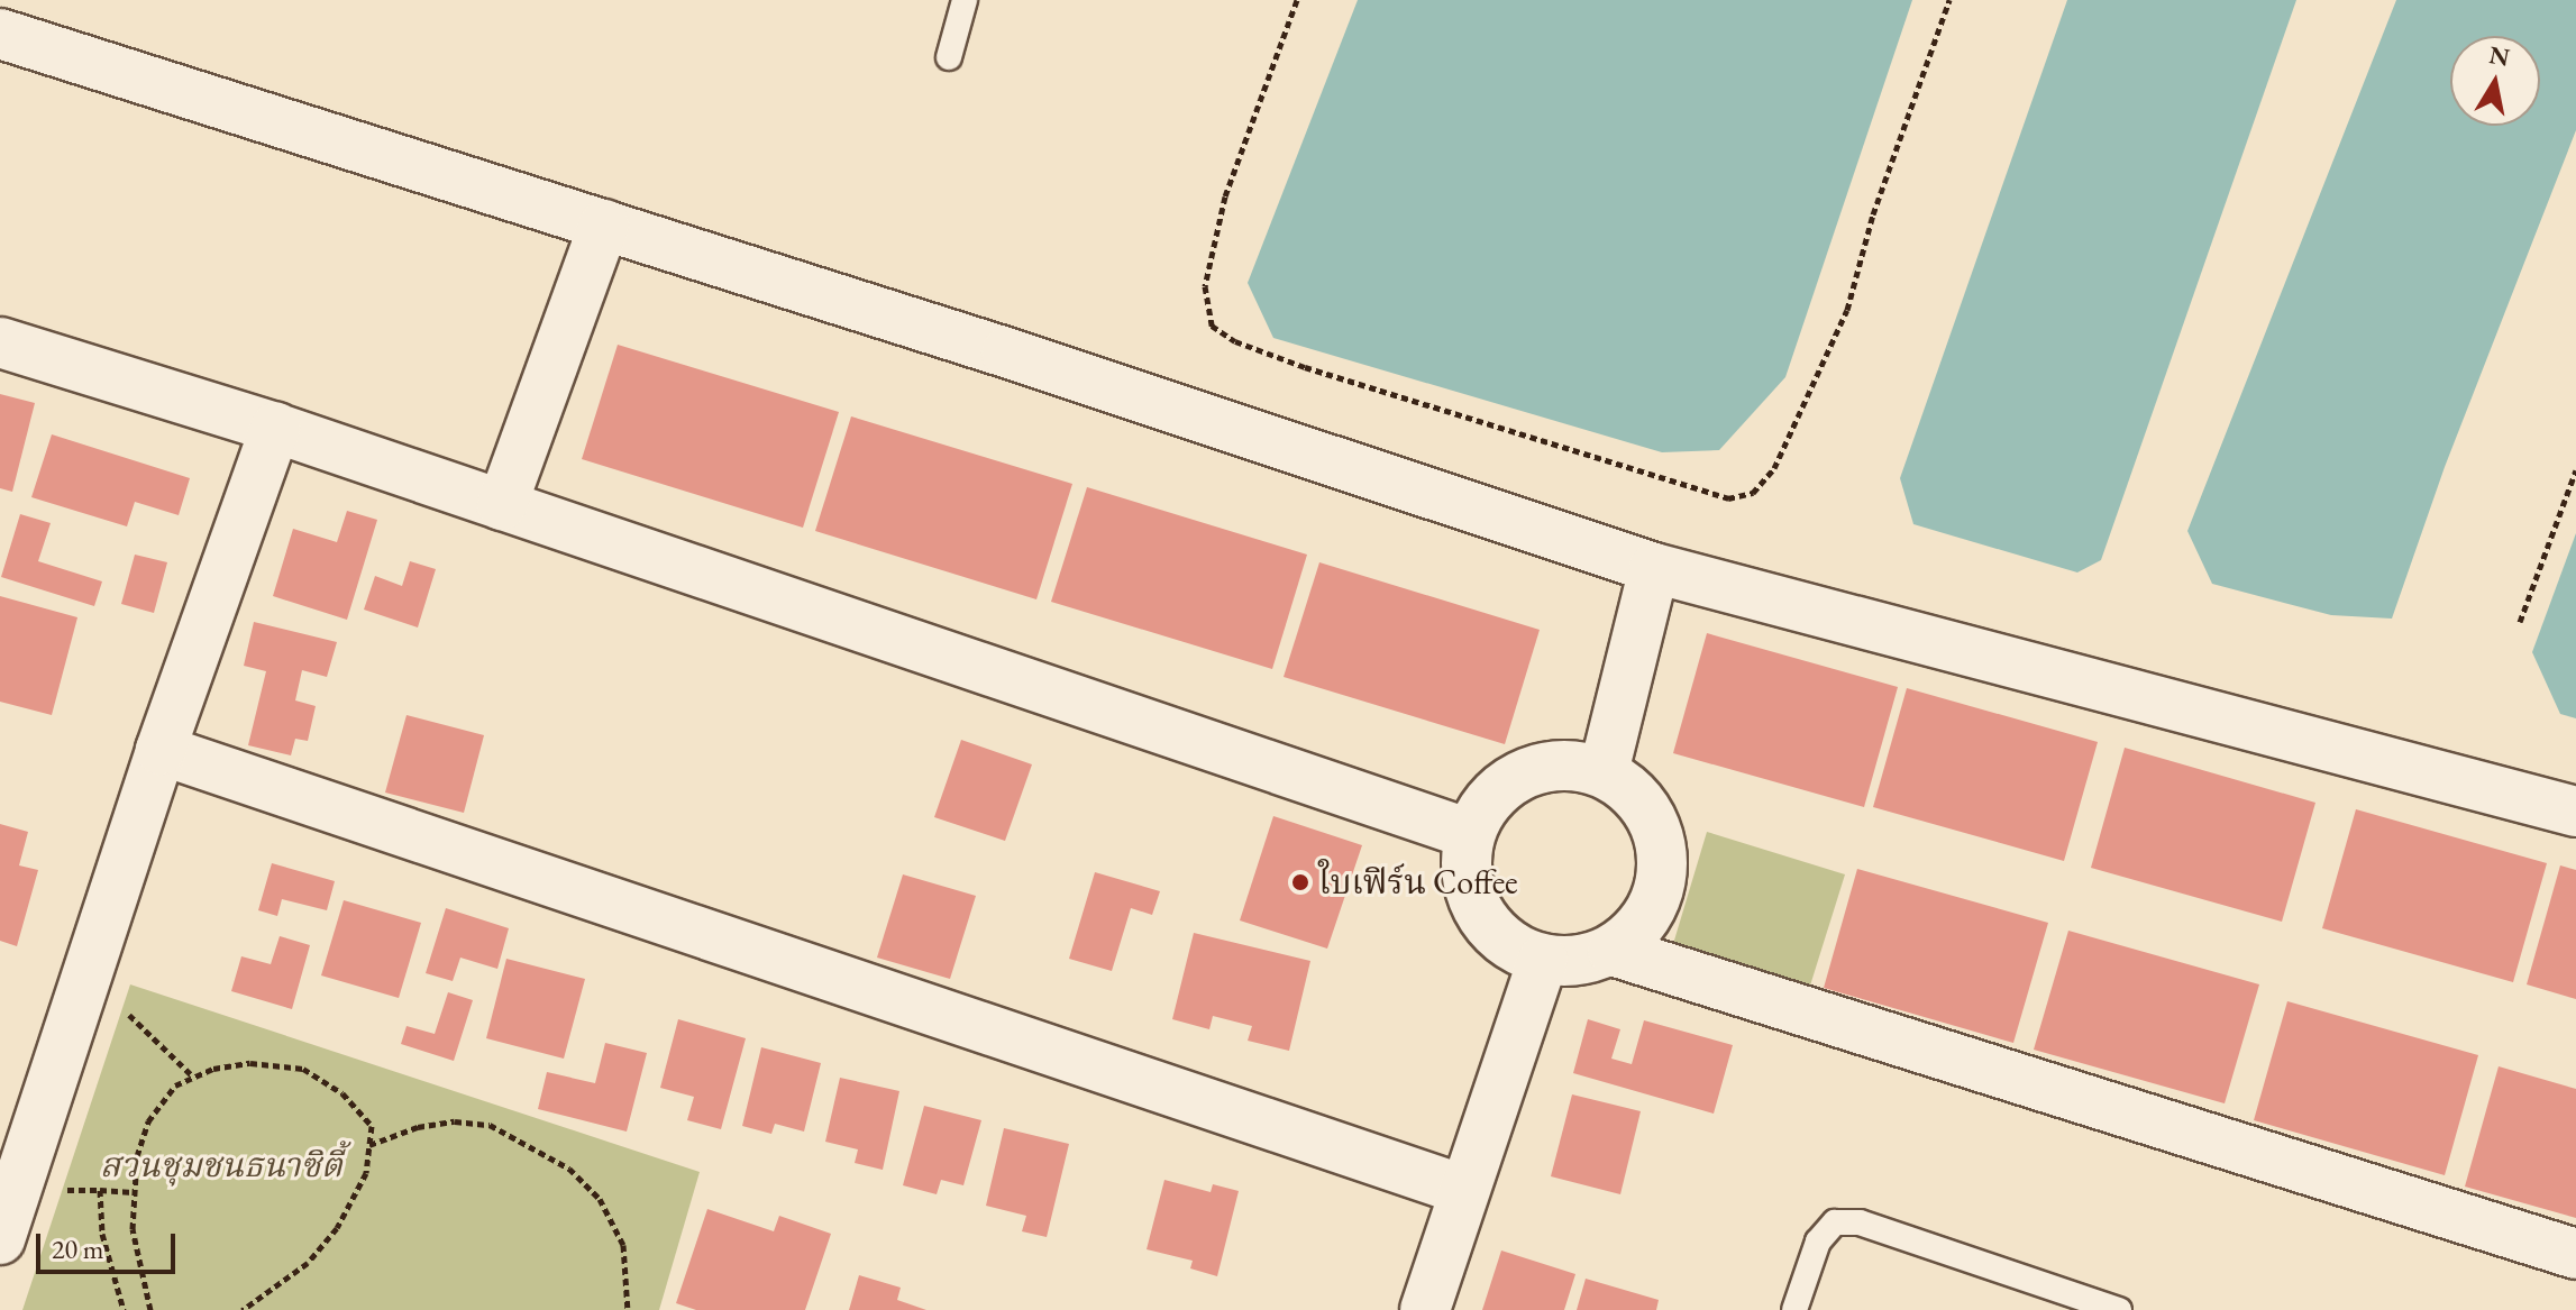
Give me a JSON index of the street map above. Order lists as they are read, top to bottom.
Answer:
{
  "parks": ["สวนชุมชนธนาซิตี้"],
  "places": ["ใบเฟิร์น Coffee"],
  "scale_bar": "20 m",
  "north": "top"
}
